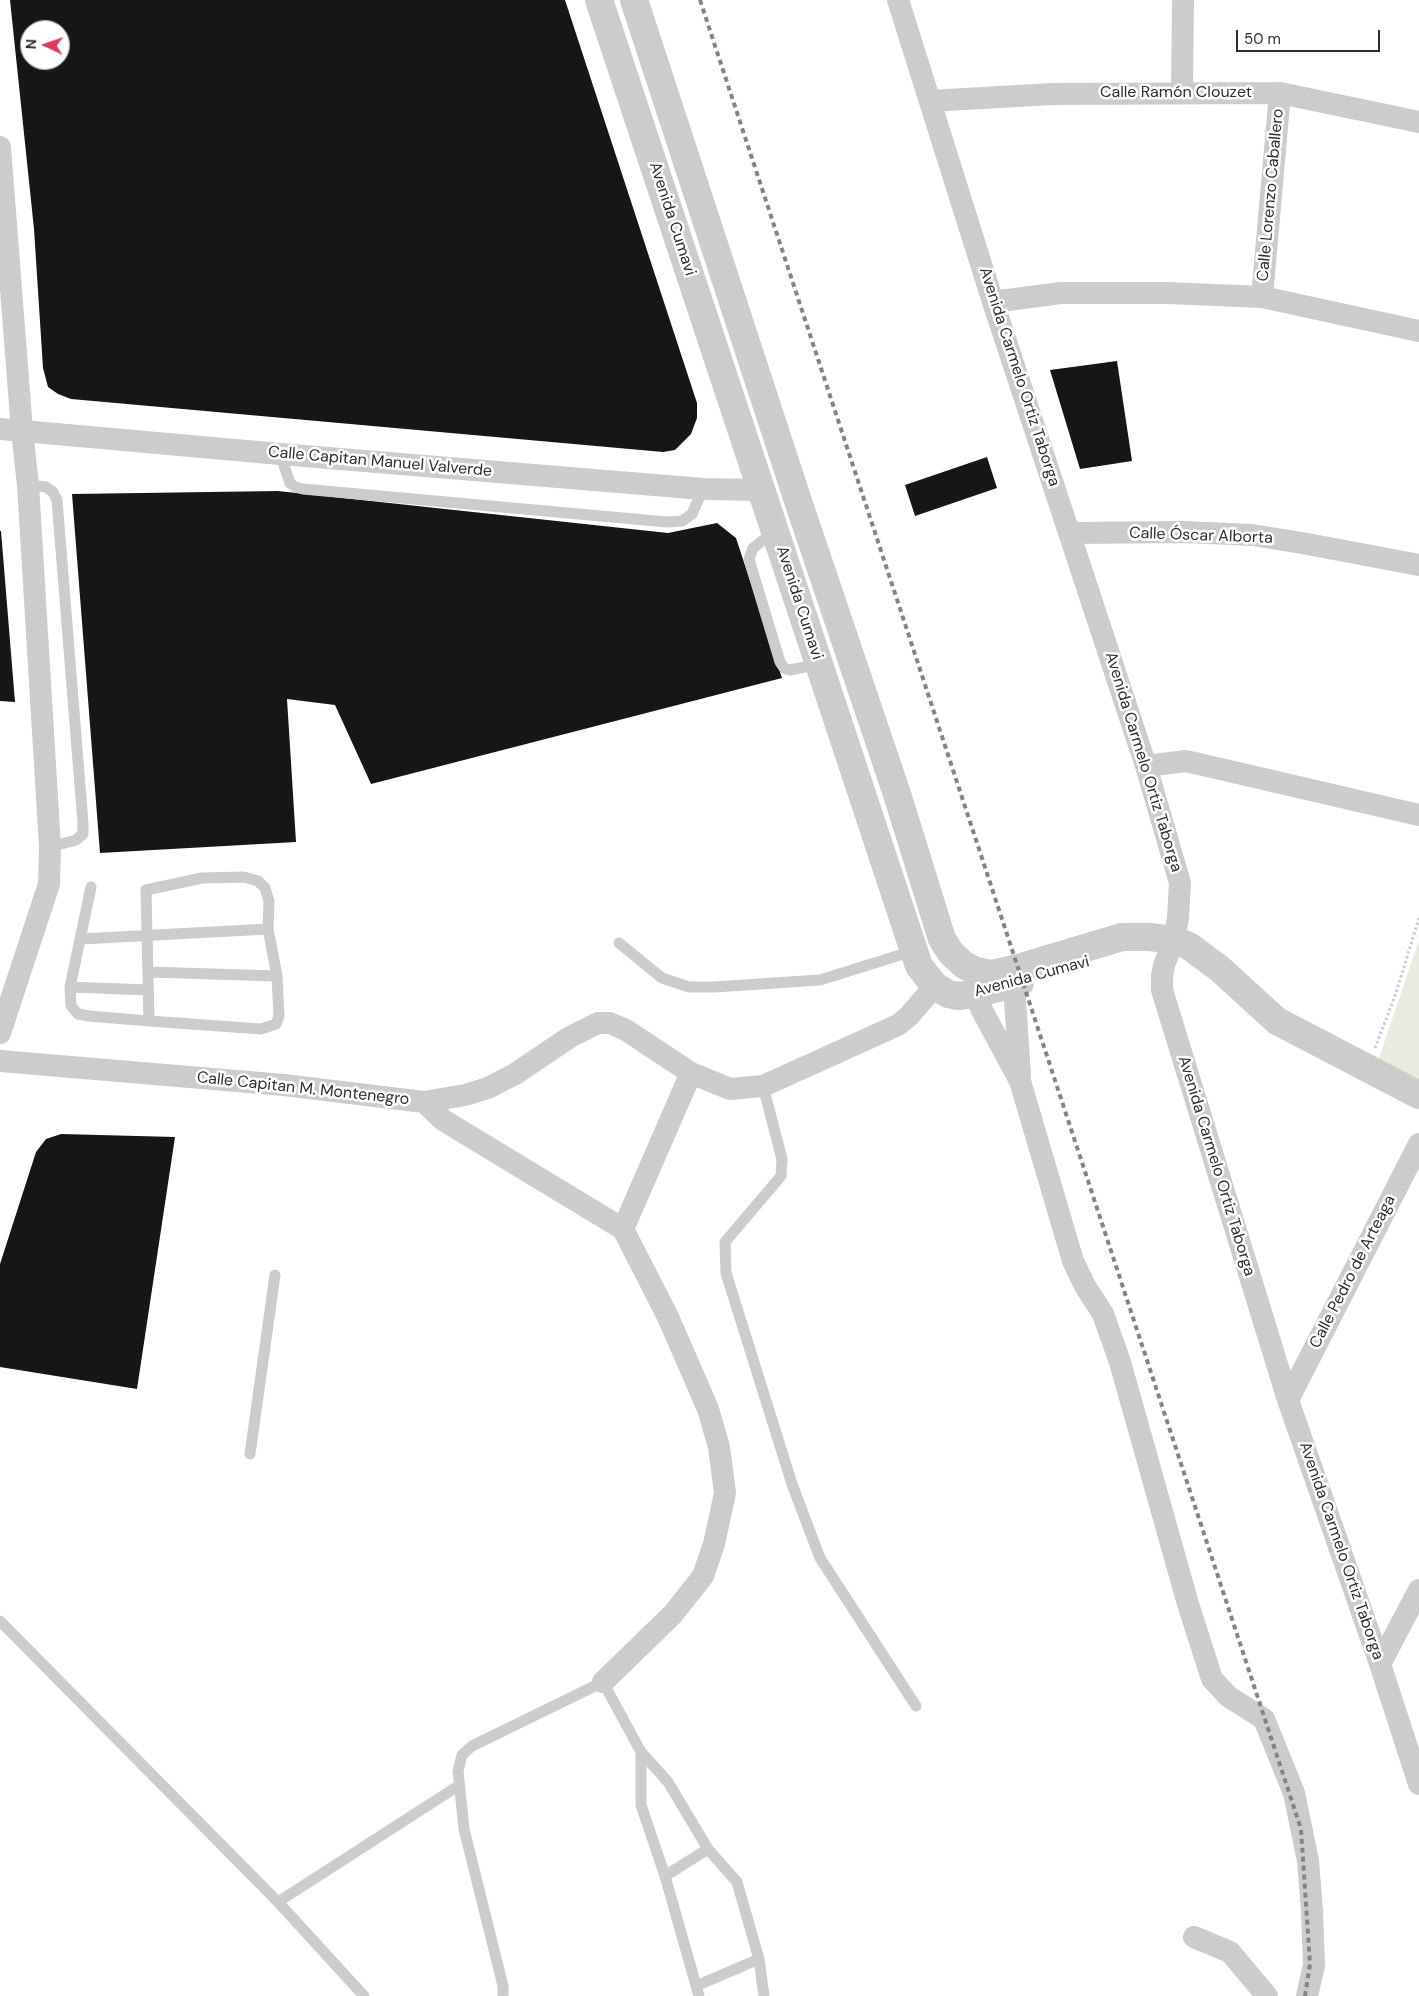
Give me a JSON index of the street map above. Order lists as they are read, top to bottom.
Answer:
{
  "streets": {
    "street": [
      "Calle Ramón Clouzet",
      "Calle Lorenzo Caballero",
      "Avenida Cumavi",
      "Avenida Carmelo Ortiz Taborga",
      "Calle Capitan Manuel Valverde",
      "Calle Óscar Alborta",
      "Calle Capitan M. Montenegro",
      "Calle Pedro de Arteaga"
    ]
  },
  "crossings": [
    ["Calle Ramón Clouzet", "Calle Lorenzo Caballero"],
    ["Calle Ramón Clouzet", "Avenida Carmelo Ortiz Taborga"],
    ["Avenida Cumavi", "Avenida Carmelo Ortiz Taborga"],
    ["Avenida Cumavi", "Calle Capitan Manuel Valverde"],
    ["Avenida Carmelo Ortiz Taborga", "Calle Óscar Alborta"],
    ["Avenida Carmelo Ortiz Taborga", "Calle Pedro de Arteaga"]
  ],
  "scale_bar": "50 m",
  "north": "left"
}
